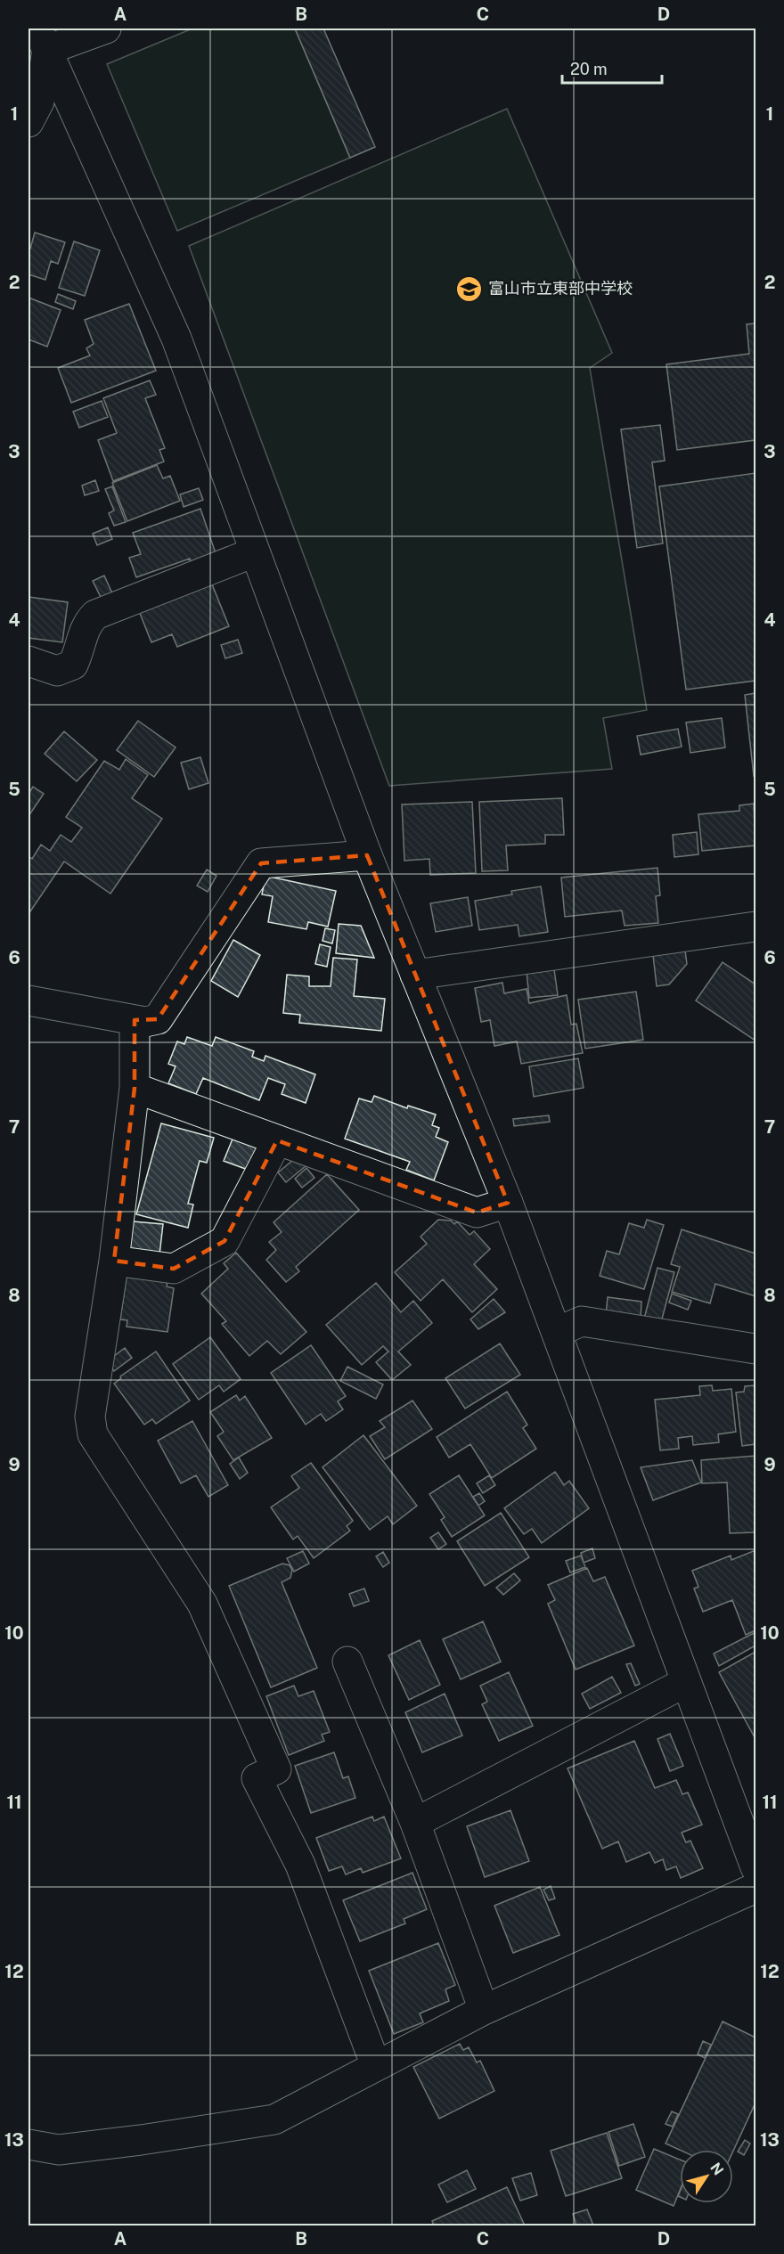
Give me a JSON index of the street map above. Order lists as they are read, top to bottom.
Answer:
{
  "places": {
    "school or university": ["富山市立東部中学校"]
  },
  "scale_bar": "20 m",
  "north": "top right",
  "grid": {
    "columns": [
      "A",
      "B",
      "C",
      "D"
    ],
    "rows": [
      "1",
      "2",
      "3",
      "4",
      "5",
      "6",
      "7",
      "8",
      "9",
      "10",
      "11",
      "12",
      "13"
    ]
  }
}
